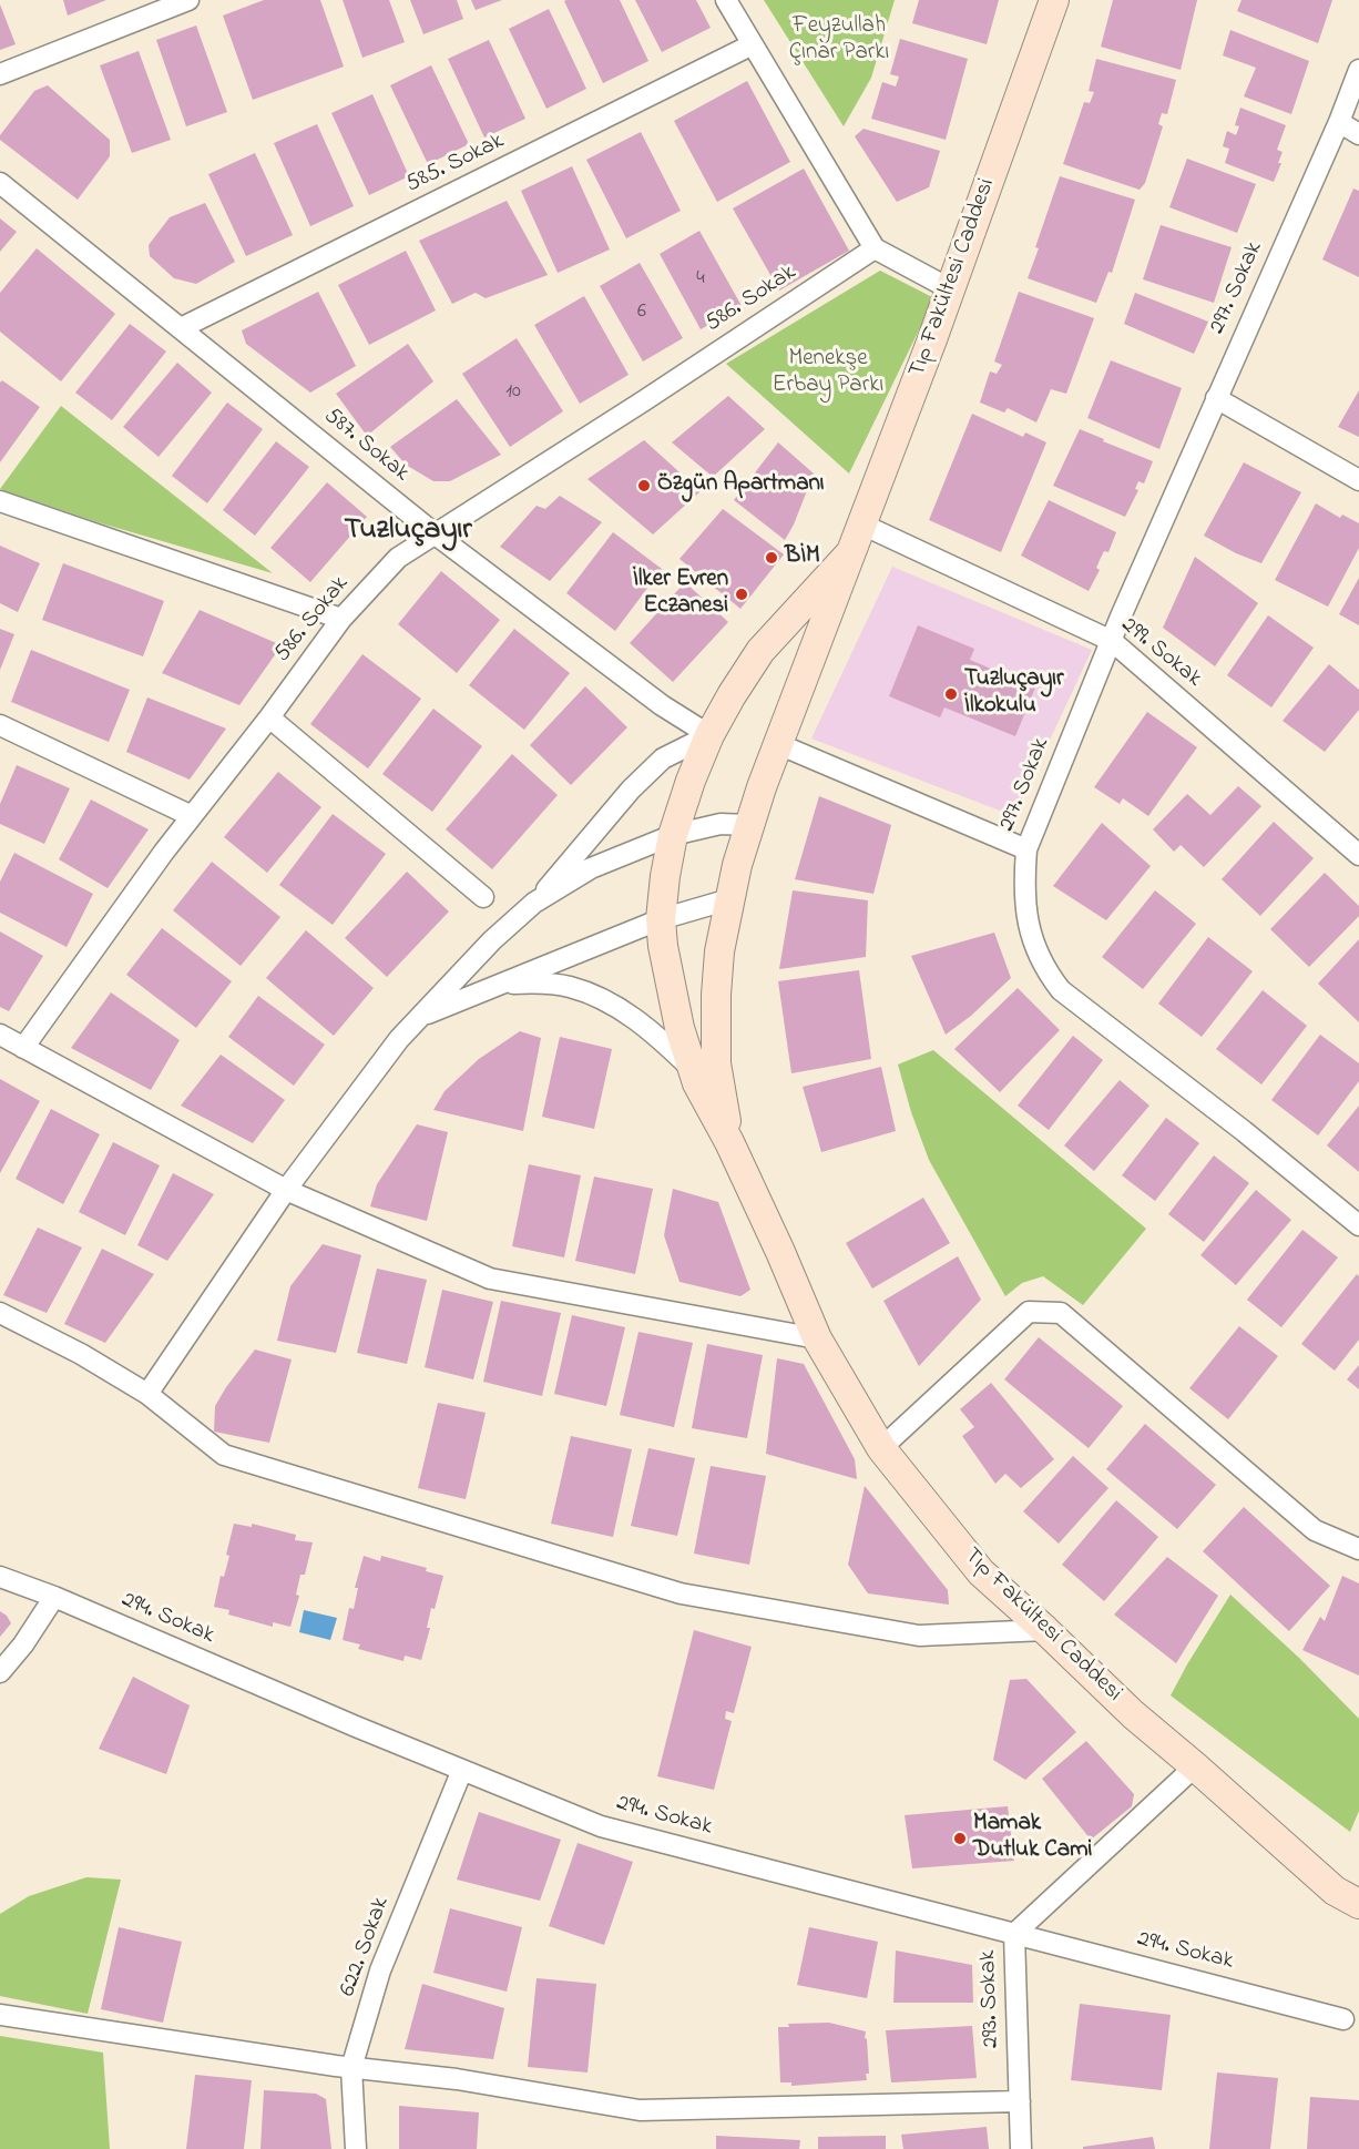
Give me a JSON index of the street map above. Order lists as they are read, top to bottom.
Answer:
{
  "streets": {
    "main road": ["Tıp Fakültesi Caddesi"],
    "street": [
      "585. Sokak",
      "297. Sokak",
      "586. Sokak",
      "587. Sokak",
      "299. Sokak",
      "294. Sokak",
      "622. Sokak",
      "293. Sokak"
    ]
  },
  "crossings": [
    ["585. Sokak", "587. Sokak"],
    ["Tıp Fakültesi Caddesi", "299. Sokak"],
    ["Tıp Fakültesi Caddesi", "293. Sokak"],
    ["297. Sokak", "299. Sokak"],
    ["586. Sokak", "587. Sokak"],
    ["294. Sokak", "622. Sokak"],
    ["294. Sokak", "293. Sokak"]
  ],
  "districts": ["Tuzluçayır"],
  "parks": ["Feyzullah Çınar Parkı", "Menekşe Erbay Parkı"],
  "places": [
    "Özgün Apartmanı",
    "BİM",
    "İlker Evren Eczanesi",
    "Tuzluçayır İlkokulu",
    "Mamak Dutluk Cami"
  ],
  "house_numbers": ["4", "6", "10"]
}
